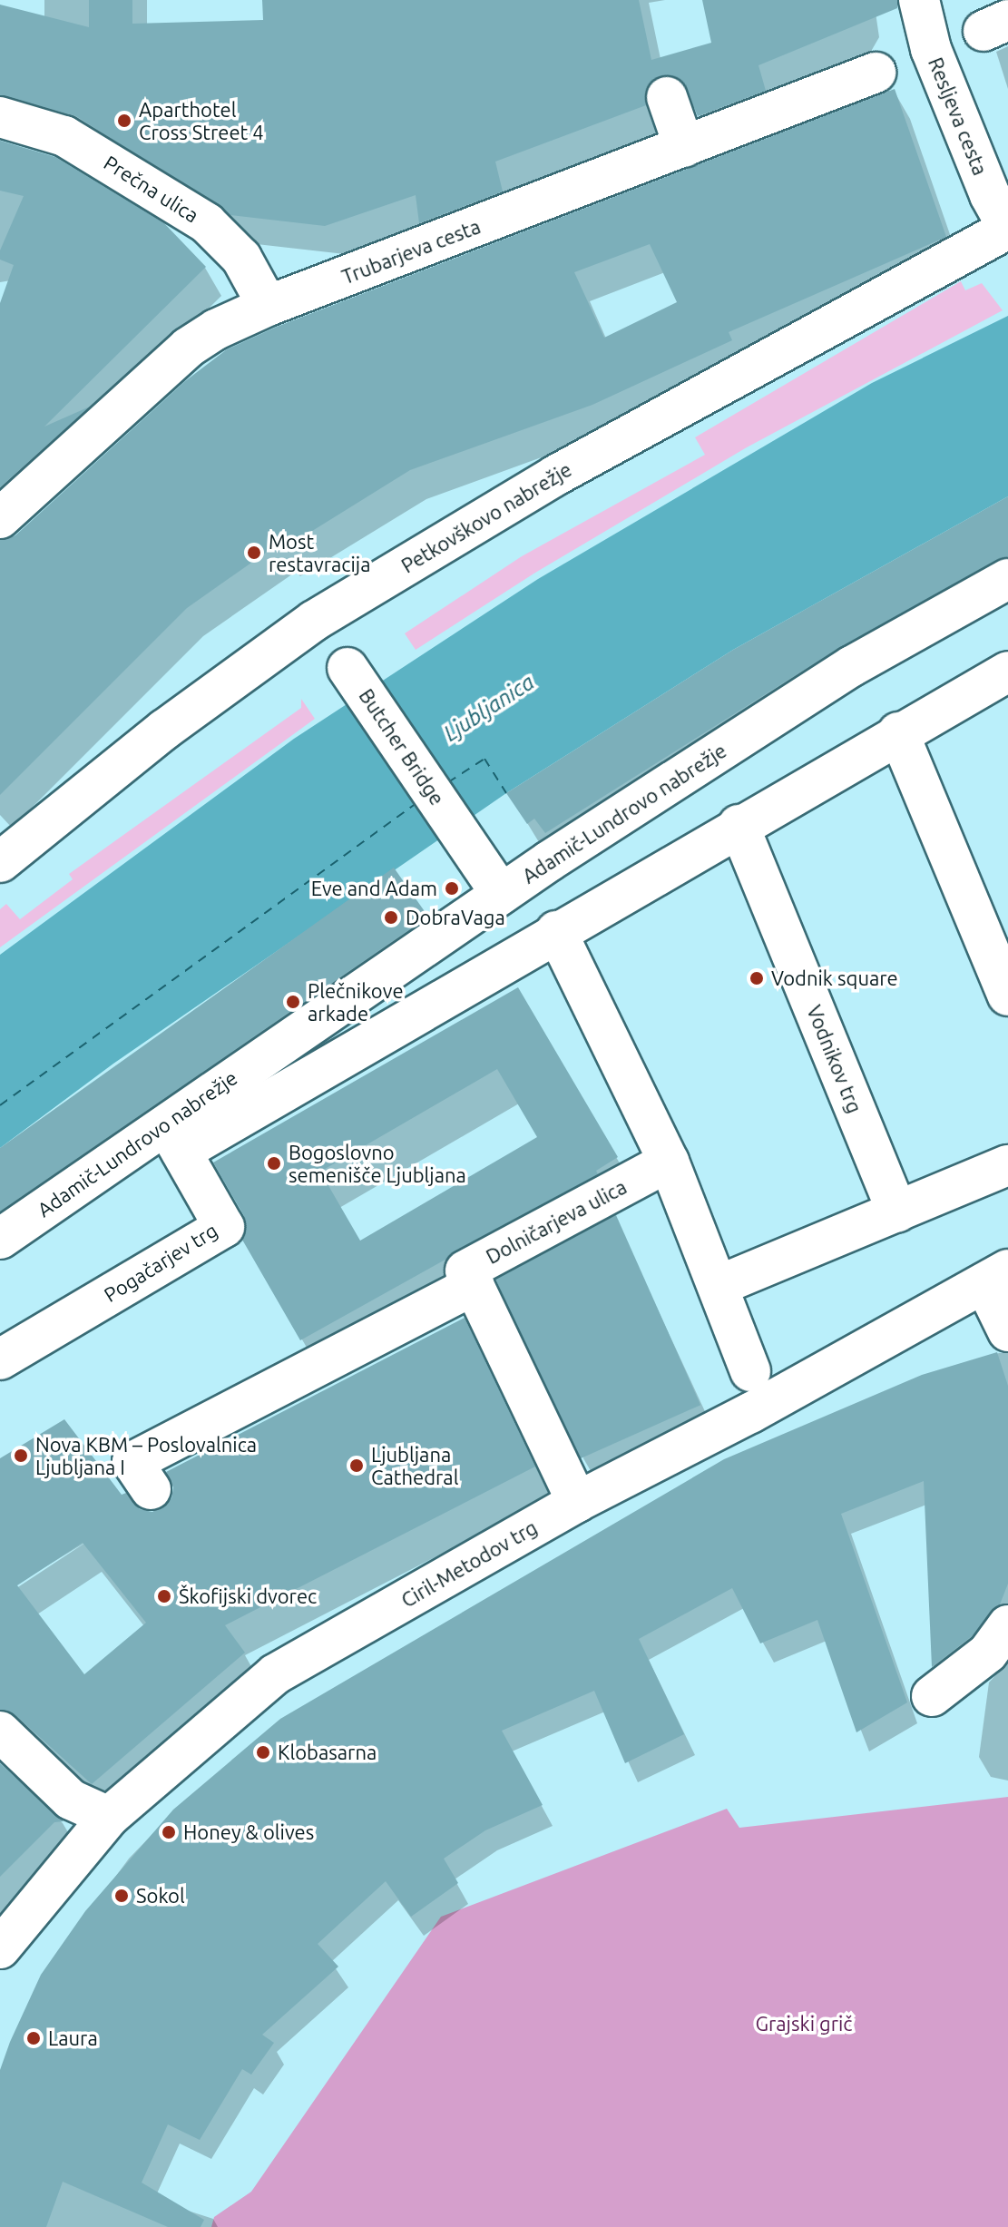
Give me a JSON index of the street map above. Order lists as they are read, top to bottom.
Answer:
{
  "streets": {
    "street": [
      "Resljeva cesta",
      "Prečna ulica",
      "Trubarjeva cesta",
      "Petkovškovo nabrežje",
      "Butcher Bridge",
      "Adamič-Lundrovo nabrežje",
      "Vodnikov trg",
      "Dolničarjeva ulica",
      "Pogačarjev trg",
      "Ciril-Metodov trg"
    ]
  },
  "crossings": [
    ["Resljeva cesta", "Petkovškovo nabrežje"],
    ["Prečna ulica", "Trubarjeva cesta"],
    ["Butcher Bridge", "Adamič-Lundrovo nabrežje"],
    ["Adamič-Lundrovo nabrežje", "Vodnikov trg"],
    ["Adamič-Lundrovo nabrežje", "Pogačarjev trg"]
  ],
  "water": ["Ljubljanica"],
  "parks": ["Grajski grič"],
  "places": [
    "Aparthotel Cross Street 4",
    "Most restavracija",
    "Eve and Adam",
    "DobraVaga",
    "Vodnik square",
    "Plečnikove arkade",
    "Bogoslovno semenišče Ljubljana",
    "Nova KBM – Poslovalnica Ljubljana I",
    "Ljubljana Cathedral",
    "Škofijski dvorec",
    "Klobasarna",
    "Honey & olives",
    "Sokol",
    "Laura"
  ]
}
